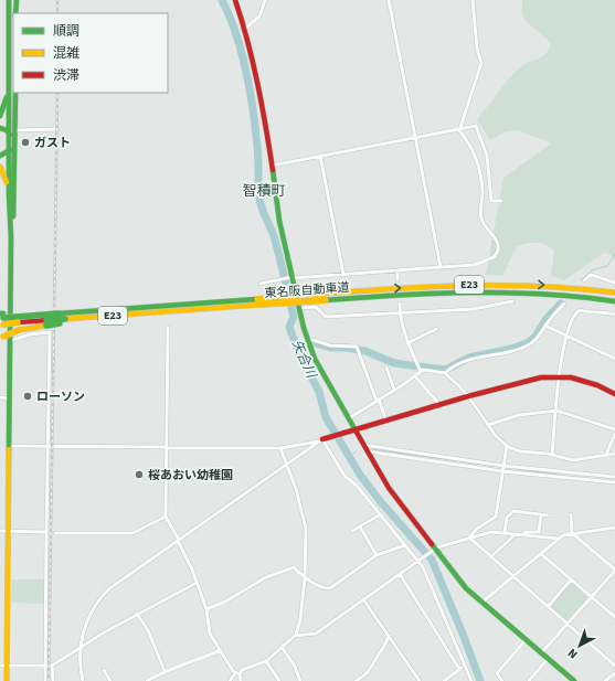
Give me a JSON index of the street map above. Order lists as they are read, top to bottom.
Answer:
{
  "streets": {
    "main road": ["E23", "東名阪自動車道"]
  },
  "districts": ["智積町"],
  "water": ["矢合川"],
  "places": ["ガスト", "ローソン", "桜あおい幼稚園"],
  "legend": ["順調", "混雑", "渋滞"],
  "north": "bottom left"
}
